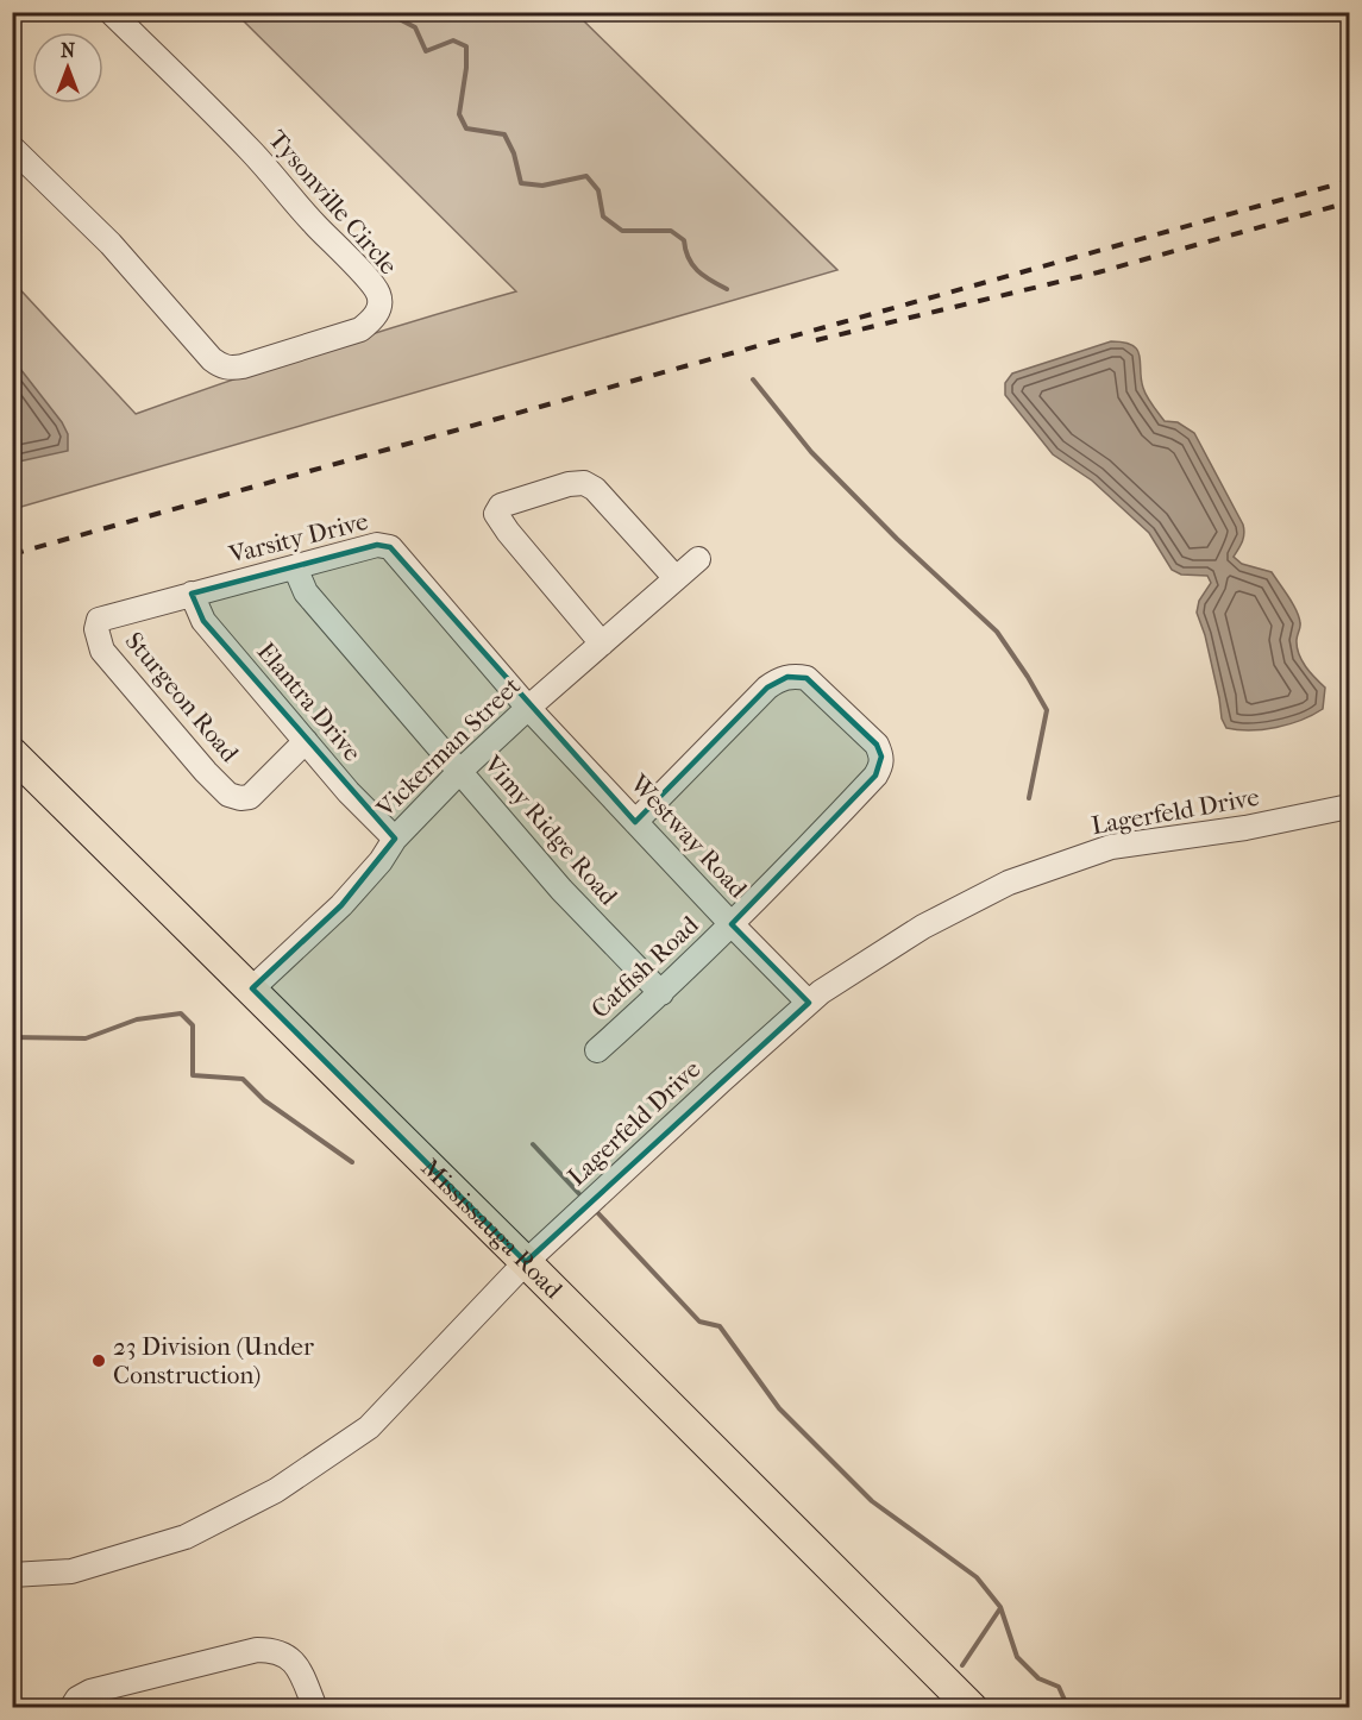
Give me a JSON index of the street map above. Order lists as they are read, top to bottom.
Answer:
{
  "streets": {
    "main road": ["Mississauga Road"],
    "street": [
      "Tysonville Circle",
      "Varsity Drive",
      "Sturgeon Road",
      "Elantra Drive",
      "Vickerman Street",
      "Lagerfeld Drive",
      "Vimy Ridge Road",
      "Westway Road",
      "Catfish Road"
    ]
  },
  "crossings": [
    ["Varsity Drive", "Sturgeon Road"],
    ["Varsity Drive", "Elantra Drive"],
    ["Varsity Drive", "Vickerman Street"],
    ["Varsity Drive", "Vimy Ridge Road"],
    ["Varsity Drive", "Westway Road"],
    ["Sturgeon Road", "Elantra Drive"],
    ["Elantra Drive", "Vickerman Street"],
    ["Vickerman Street", "Vimy Ridge Road"],
    ["Vickerman Street", "Westway Road"],
    ["Vickerman Street", "Mississauga Road"],
    ["Lagerfeld Drive", "Westway Road"],
    ["Lagerfeld Drive", "Mississauga Road"],
    ["Vimy Ridge Road", "Catfish Road"],
    ["Westway Road", "Catfish Road"]
  ],
  "places": ["23 Division (Under Construction)"],
  "north": "top"
}
